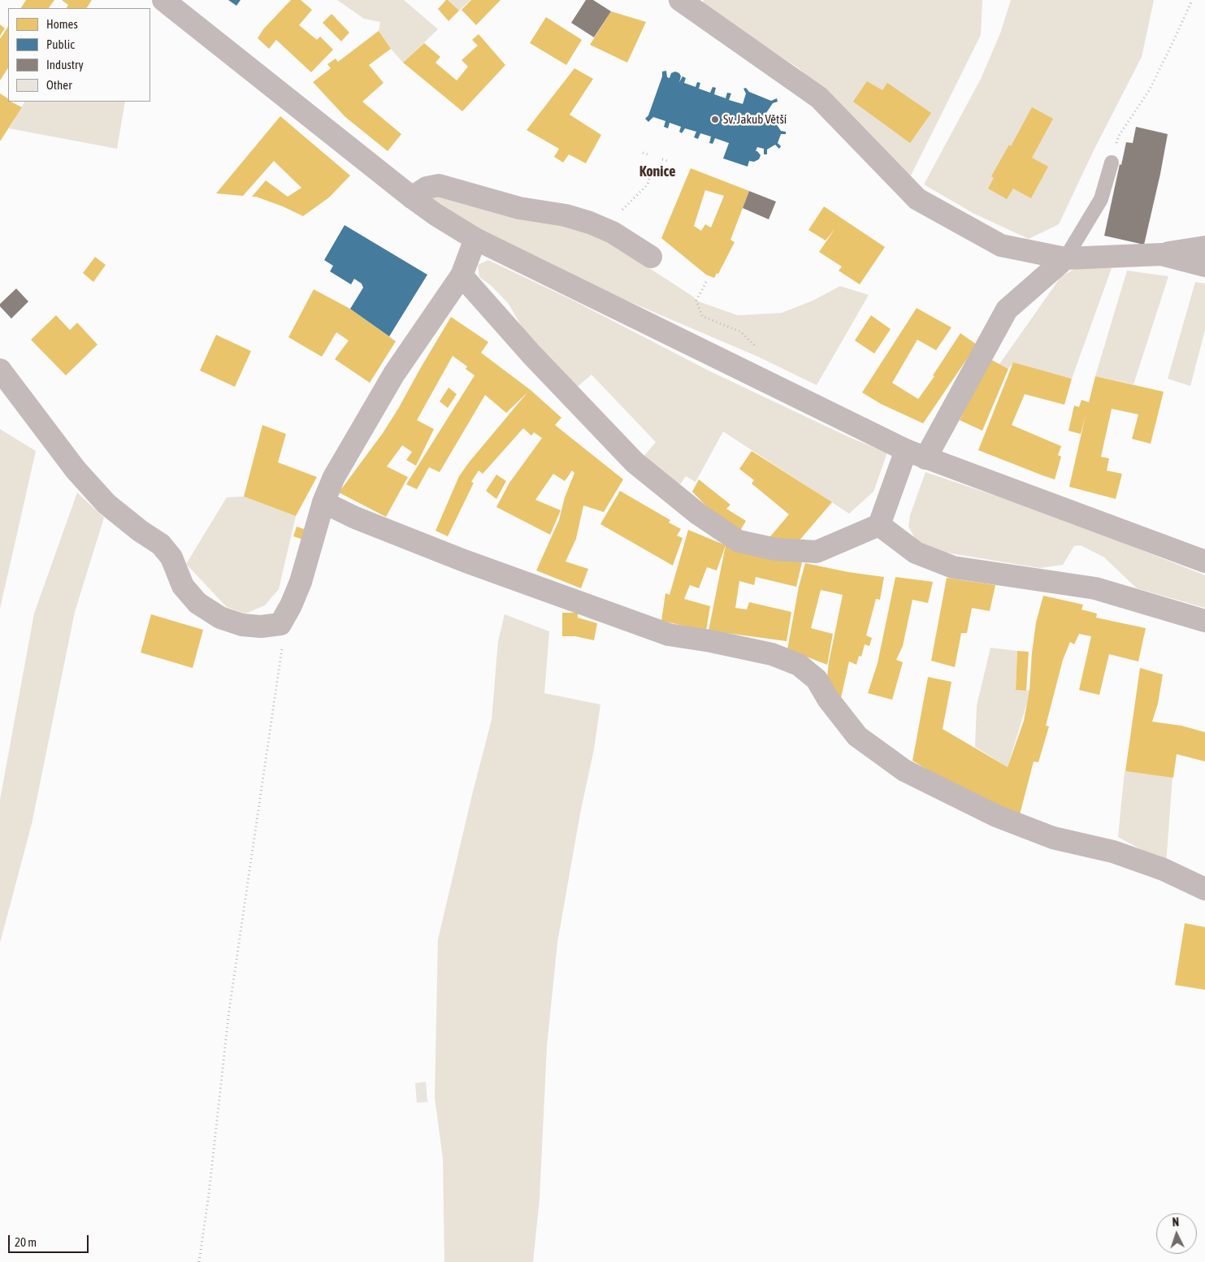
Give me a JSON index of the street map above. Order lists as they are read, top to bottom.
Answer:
{
  "districts": ["Konice"],
  "places": ["Sv. Jakub Větší"],
  "legend": [
    "Homes",
    "Public",
    "Industry",
    "Other"
  ],
  "scale_bar": "20 m",
  "north": "top"
}
